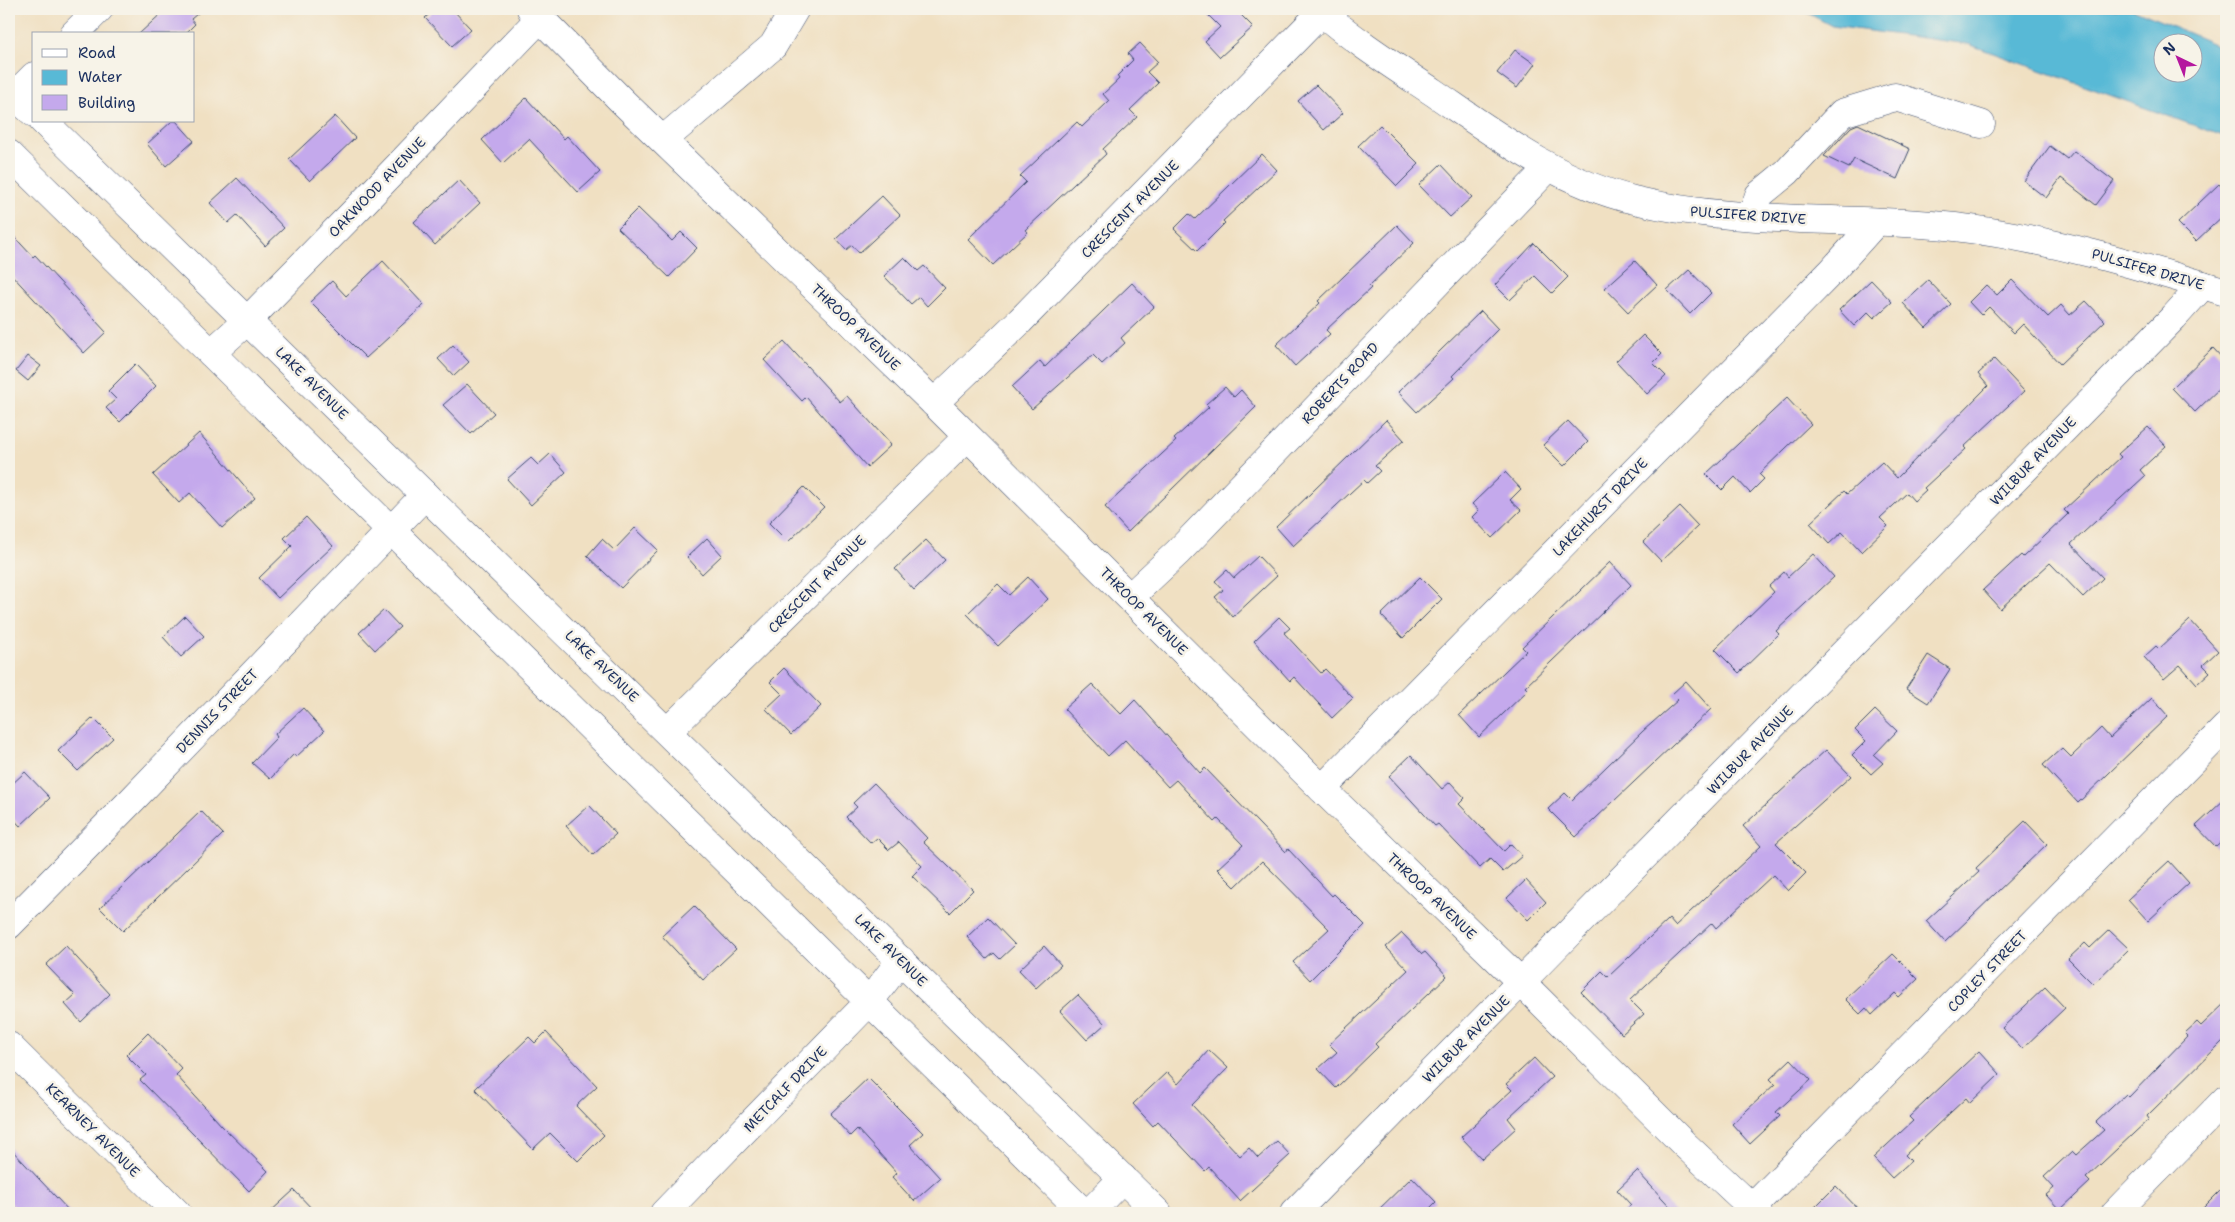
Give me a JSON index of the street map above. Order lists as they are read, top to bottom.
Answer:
{
  "streets": {
    "street": [
      "OAKWOOD AVENUE",
      "CRESCENT AVENUE",
      "PULSIFER DRIVE",
      "THROOP AVENUE",
      "LAKE AVENUE",
      "ROBERTS ROAD",
      "WILBUR AVENUE",
      "LAKEHURST DRIVE",
      "DENNIS STREET",
      "COPLEY STREET",
      "METCALF DRIVE",
      "KEARNEY AVENUE"
    ]
  },
  "crossings": [
    ["OAKWOOD AVENUE", "THROOP AVENUE"],
    ["OAKWOOD AVENUE", "LAKE AVENUE"],
    ["CRESCENT AVENUE", "PULSIFER DRIVE"],
    ["CRESCENT AVENUE", "THROOP AVENUE"],
    ["CRESCENT AVENUE", "LAKE AVENUE"],
    ["PULSIFER DRIVE", "ROBERTS ROAD"],
    ["PULSIFER DRIVE", "WILBUR AVENUE"],
    ["PULSIFER DRIVE", "LAKEHURST DRIVE"],
    ["THROOP AVENUE", "ROBERTS ROAD"],
    ["THROOP AVENUE", "WILBUR AVENUE"],
    ["THROOP AVENUE", "LAKEHURST DRIVE"],
    ["THROOP AVENUE", "COPLEY STREET"],
    ["LAKE AVENUE", "DENNIS STREET"],
    ["LAKE AVENUE", "METCALF DRIVE"]
  ],
  "legend": ["Road", "Water", "Building"],
  "north": "top left"
}
